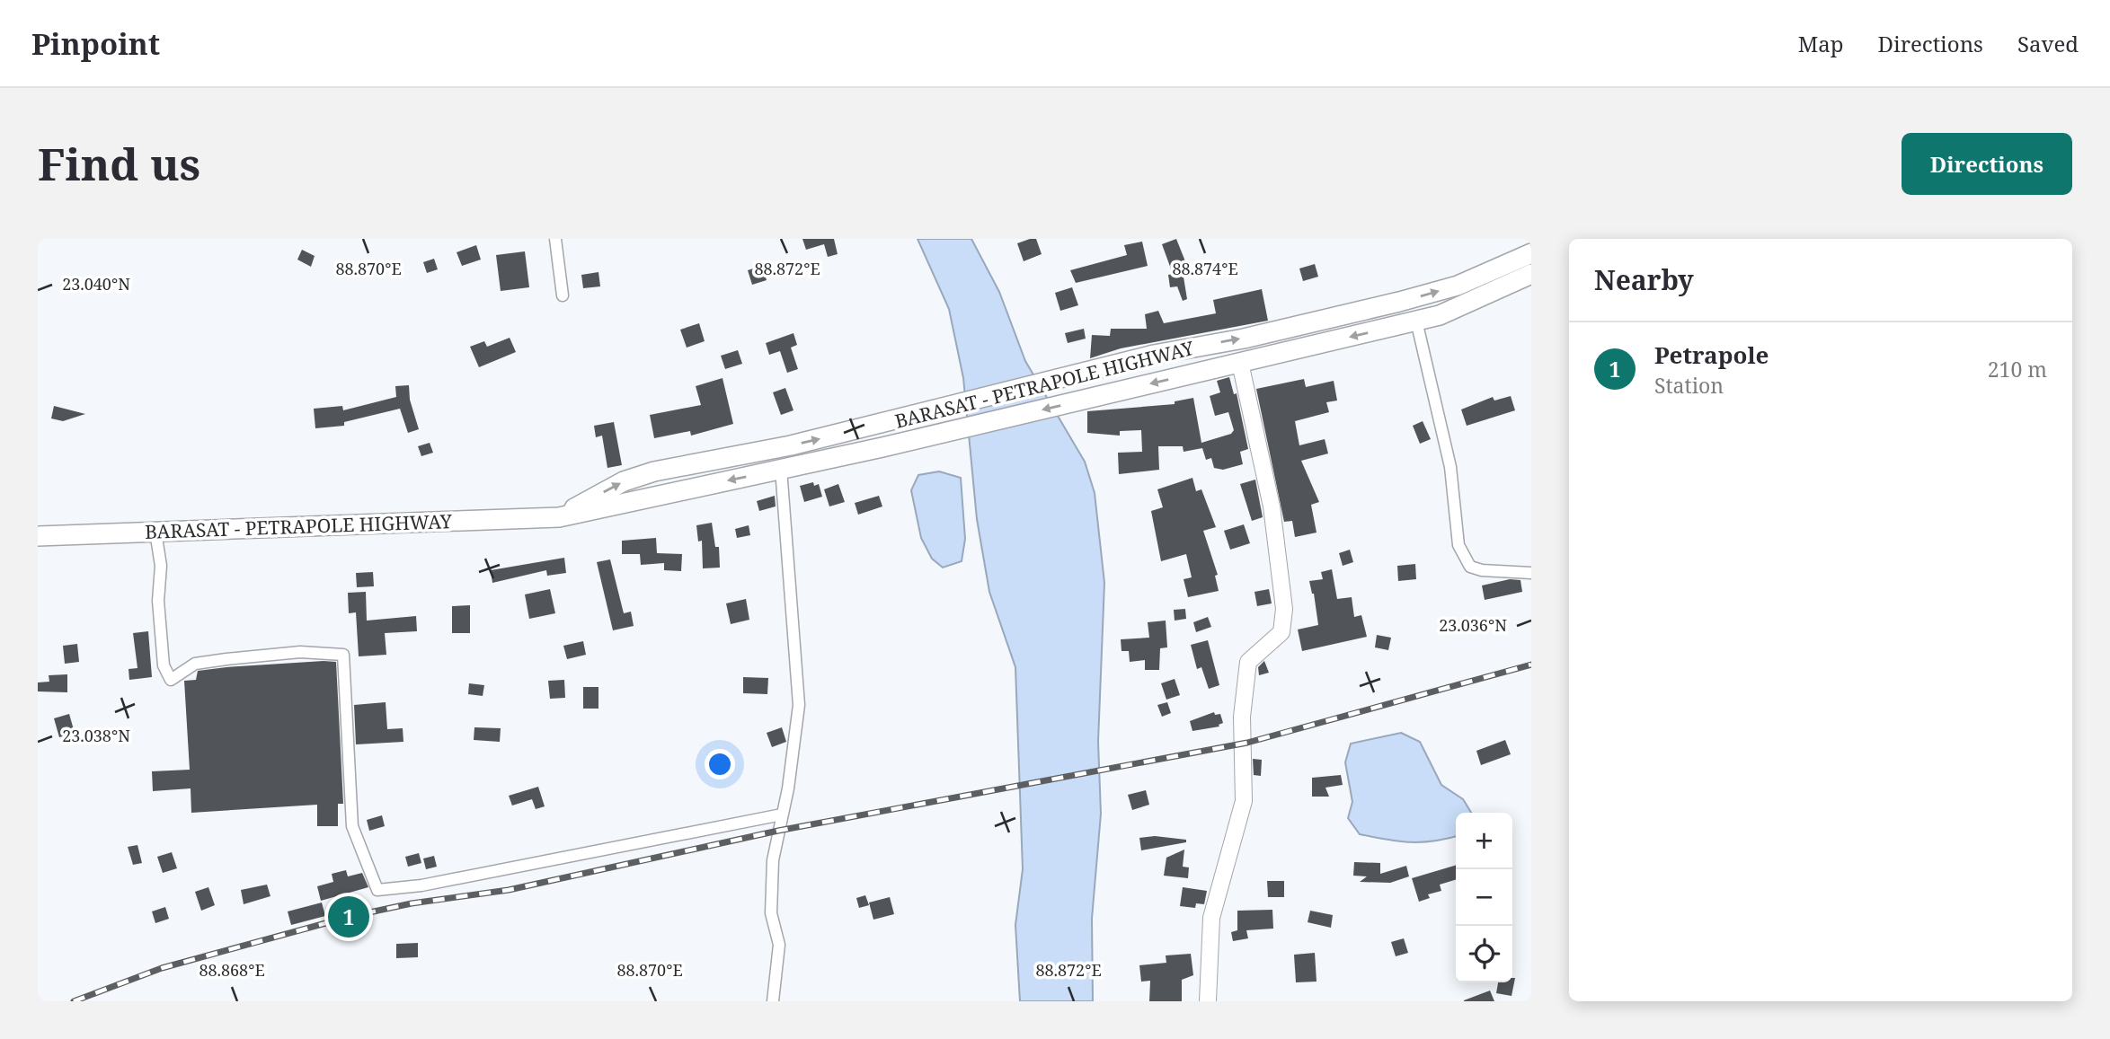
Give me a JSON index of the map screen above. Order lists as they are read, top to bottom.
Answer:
{
  "streets": {
    "highway": ["BARASAT - PETRAPOLE HIGHWAY"]
  },
  "page": {
    "header": "Pinpoint",
    "nav": ["Map", "Directions", "Saved"],
    "buttons": "Directions",
    "title": "Find us",
    "heading": "Nearby",
    "list": [
      {
        "mark": "1",
        "name": "Petrapole",
        "note": "Station",
        "value": "210 m"
      }
    ],
    "map_buttons": ["+", "−"],
    "pins": "1"
  },
  "coordinates": [
    "88.870°E",
    "88.872°E",
    "88.874°E",
    "23.040°N",
    "23.036°N",
    "23.038°N",
    "88.868°E"
  ]
}
